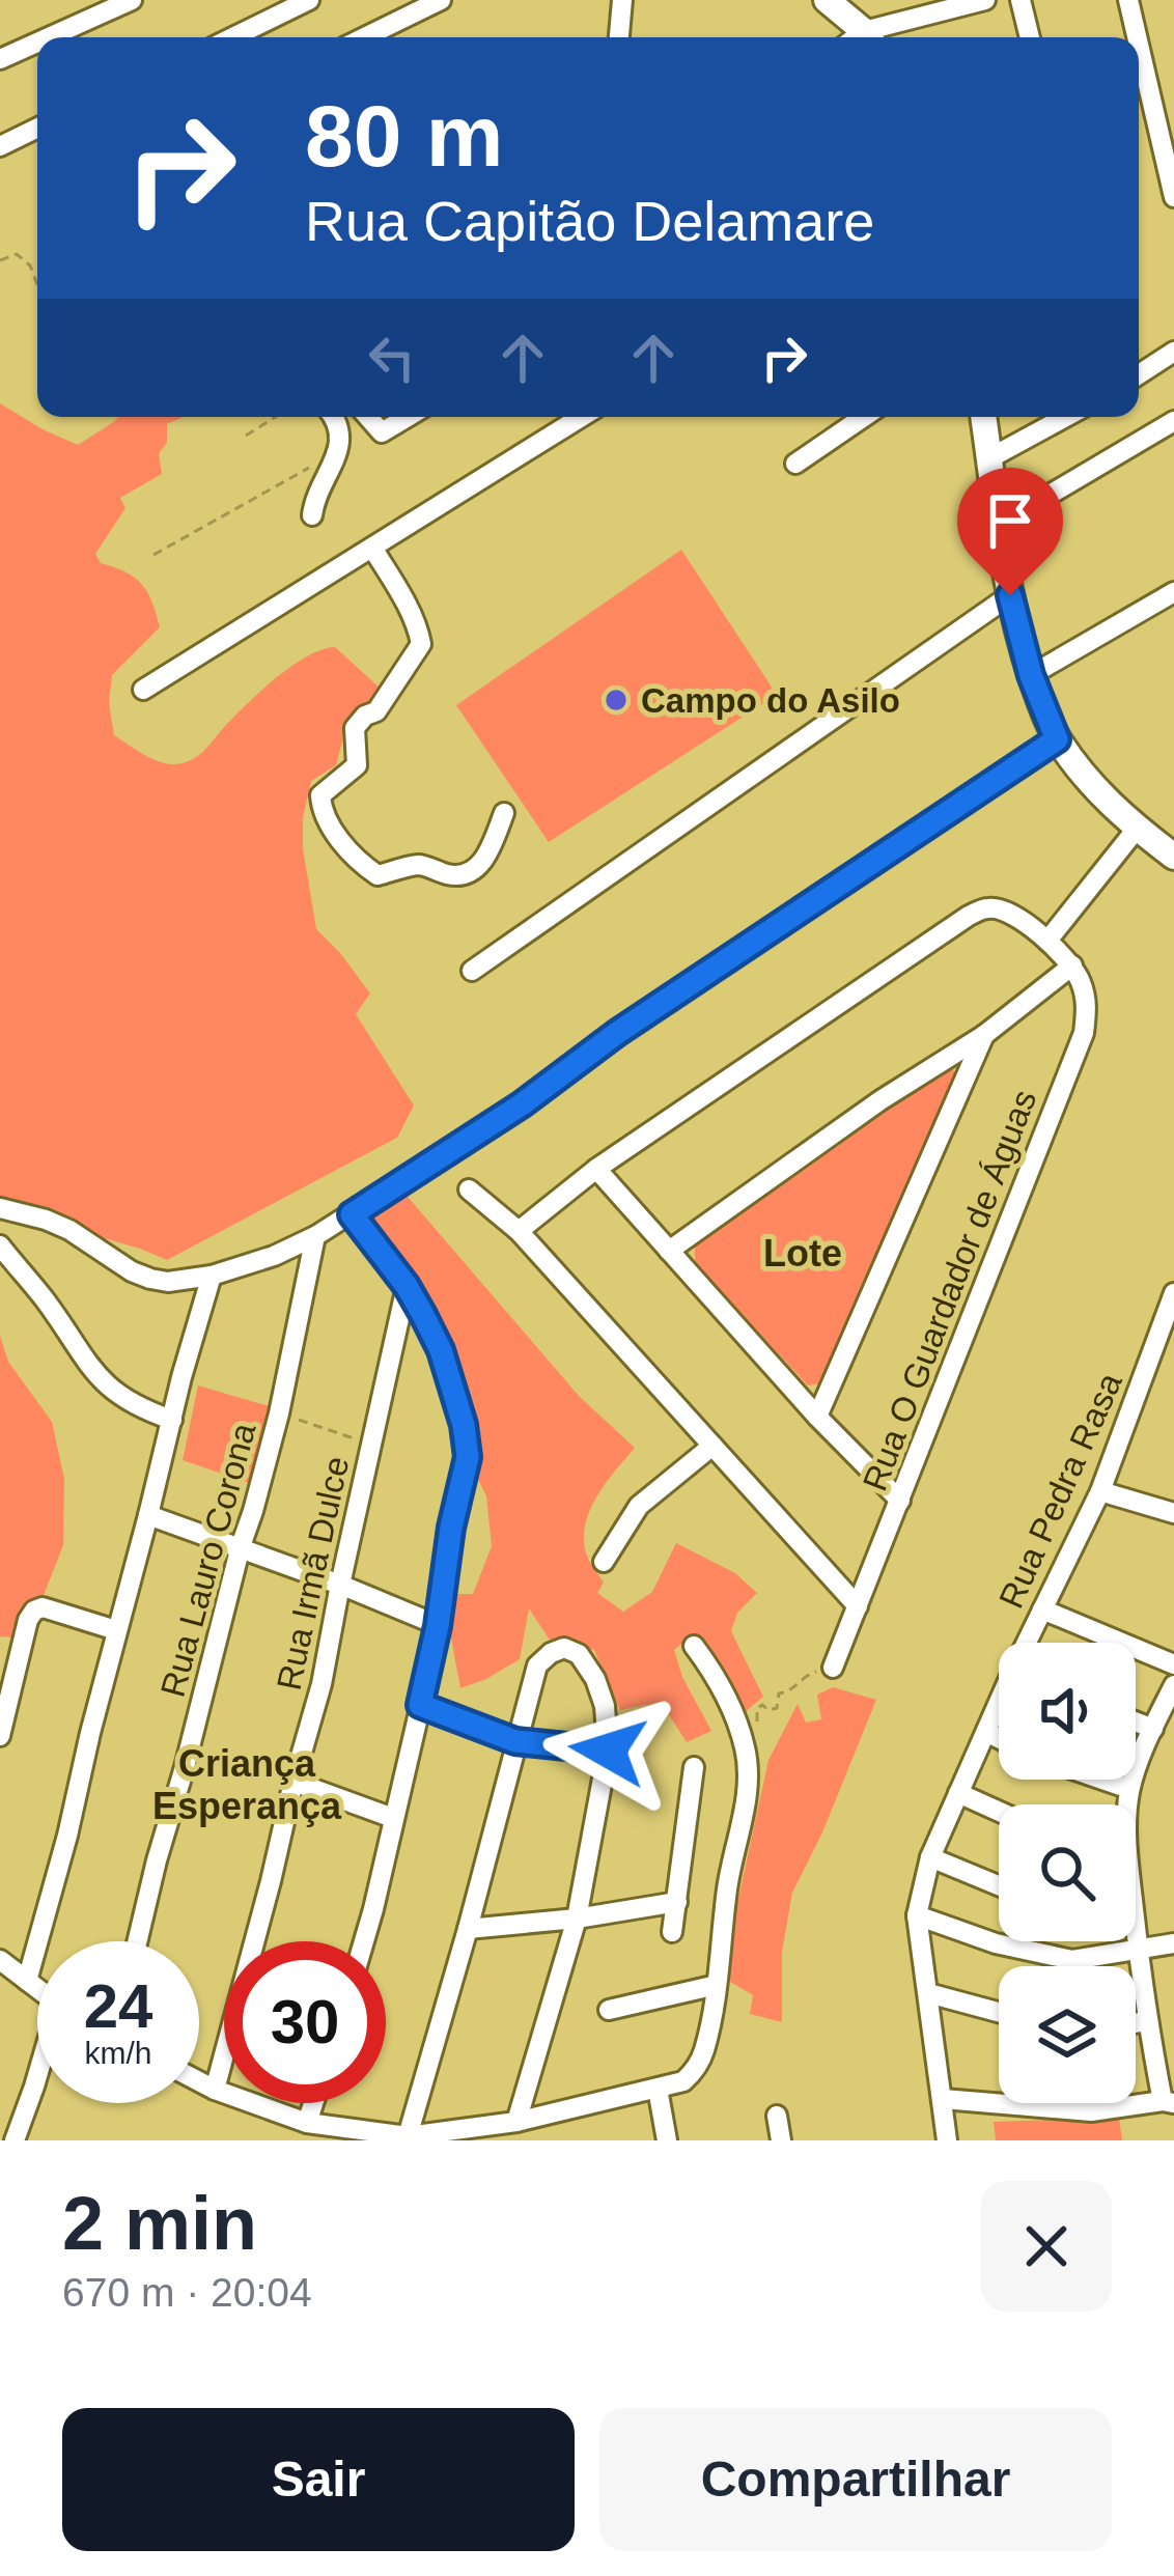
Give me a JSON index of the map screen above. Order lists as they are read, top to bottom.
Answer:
{
  "streets": {
    "street": [
      "Rua O Guardador de Águas",
      "Rua Pedra Rasa",
      "Rua Lauro Corona",
      "Rua Irmã Dulce"
    ]
  },
  "districts": ["Lote", "Criança Esperança"],
  "places": ["Campo do Asilo"],
  "page": {
    "turn": ["80 m", "Rua Capitão Delamare"],
    "speed": "24 km/h",
    "limit": "30",
    "heading": ["2 min", "670 m · 20:04"],
    "buttons": ["Sair", "Compartilhar"]
  }
}
